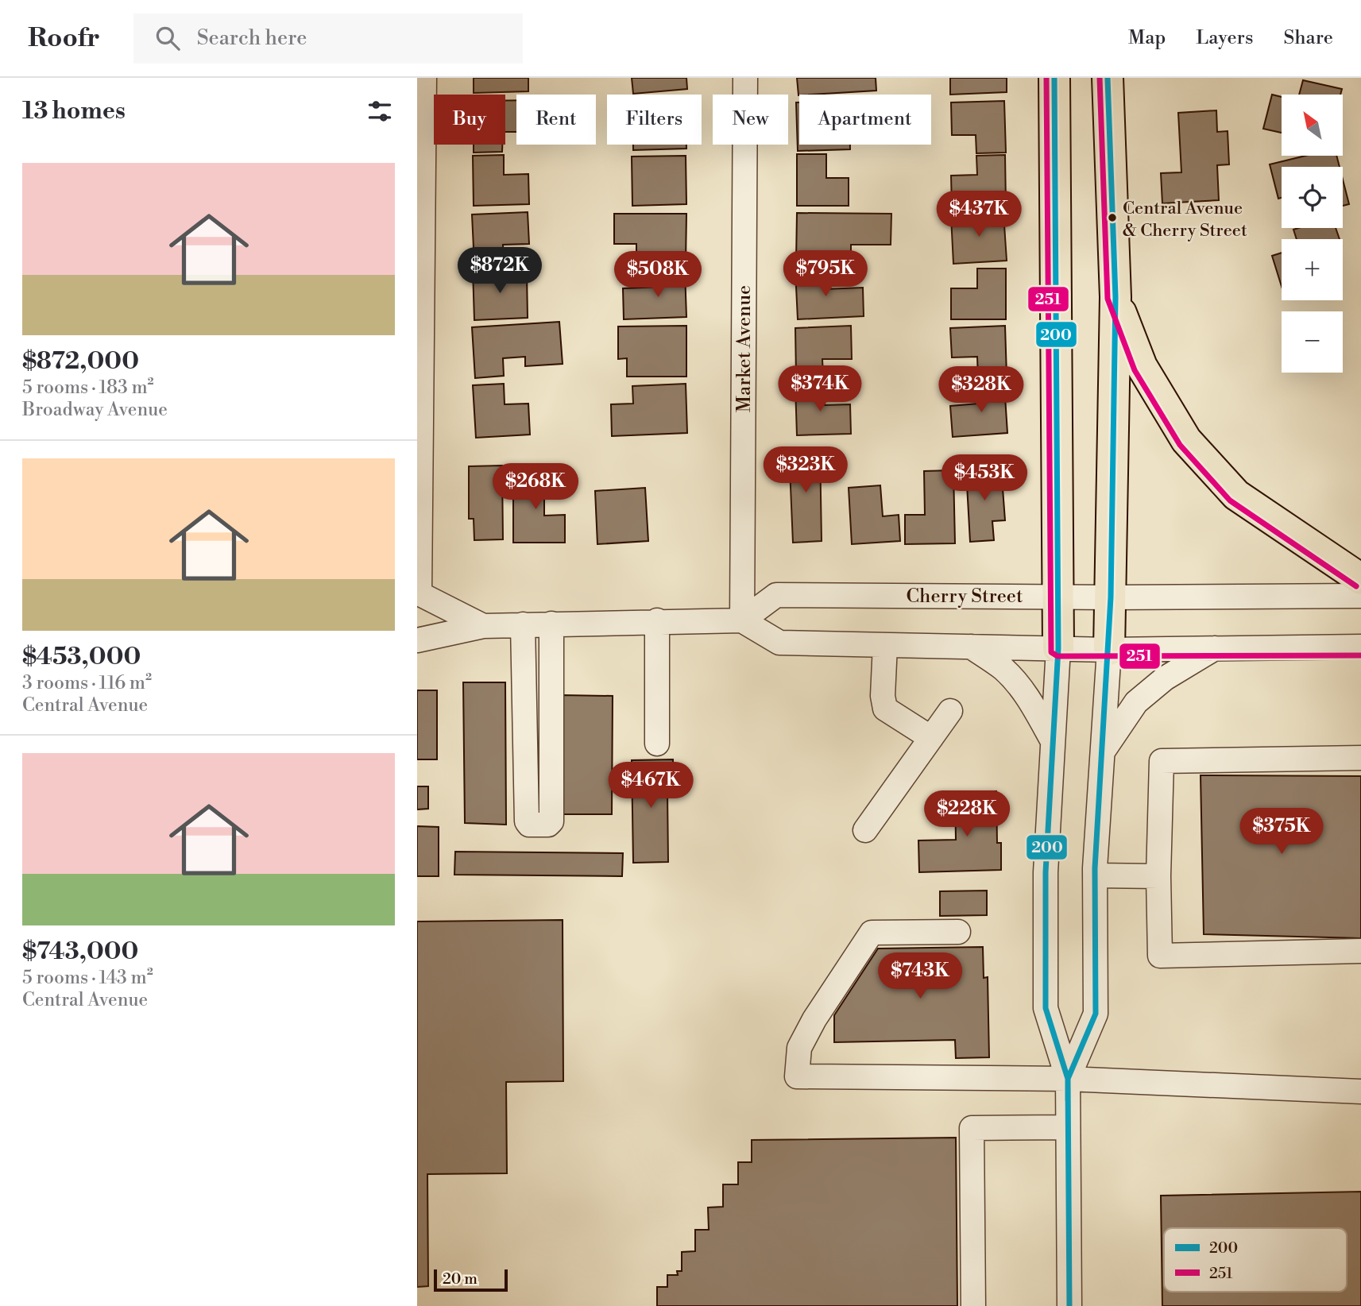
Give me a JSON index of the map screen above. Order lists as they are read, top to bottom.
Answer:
{
  "streets": {
    "street": ["Market Avenue", "Cherry Street"]
  },
  "crossings": [
    ["Market Avenue", "Cherry Street"]
  ],
  "places": ["Central Avenue & Cherry Street"],
  "lines": ["transit line 200", "transit line 251"],
  "legend": ["200", "251"],
  "scale_bar": "20 m",
  "north": "top left",
  "page": {
    "header": "Roofr",
    "search": "Search here",
    "nav": ["Map", "Layers", "Share"],
    "heading": "13 homes",
    "map_buttons": ["+", "−"],
    "chip": [
      "Buy",
      "Rent",
      "Filters",
      "New",
      "Apartment"
    ],
    "list": [
      {
        "name": "$872,000",
        "note": "5 rooms · 183 m² · Broadway Avenue"
      },
      {
        "name": "$453,000",
        "note": "3 rooms · 116 m² · Central Avenue"
      },
      {
        "name": "$743,000",
        "note": "5 rooms · 143 m² · Central Avenue"
      }
    ],
    "price": [
      "$437K",
      "$872K",
      "$795K",
      "$508K",
      "$374K",
      "$328K",
      "$323K",
      "$453K",
      "$268K",
      "$467K",
      "$228K",
      "$375K",
      "$743K"
    ],
    "scale": "20 m"
  }
}
